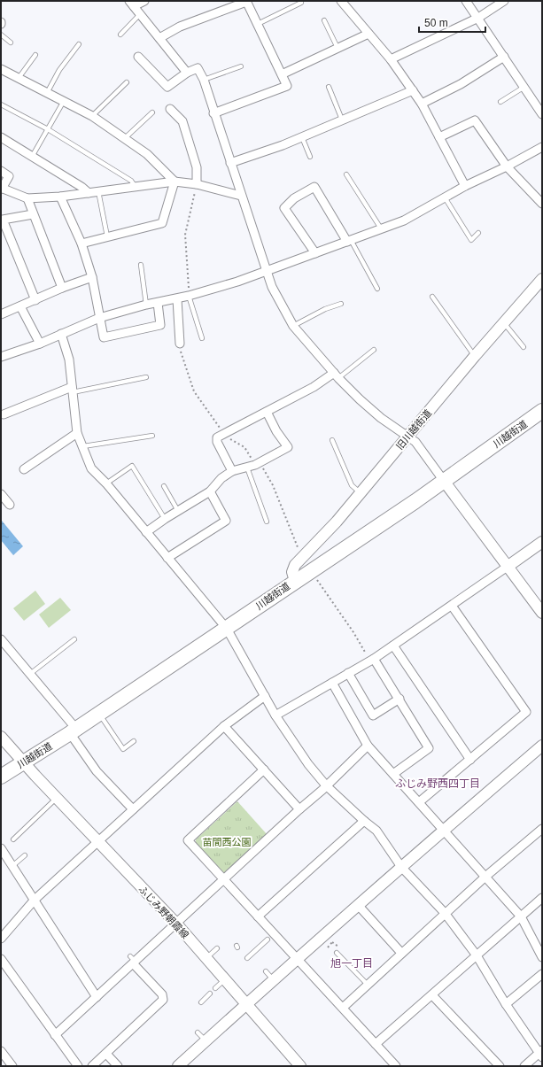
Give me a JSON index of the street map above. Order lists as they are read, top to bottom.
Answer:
{
  "streets": {
    "highway": ["川越街道"],
    "street": ["旧川越街道", "ふじみ野朝霞線"]
  },
  "crossings": [
    ["旧川越街道", "川越街道"],
    ["川越街道", "ふじみ野朝霞線"]
  ],
  "districts": ["ふじみ野西四丁目", "旭一丁目"],
  "parks": ["苗間西公園"],
  "scale_bar": "50 m"
}
